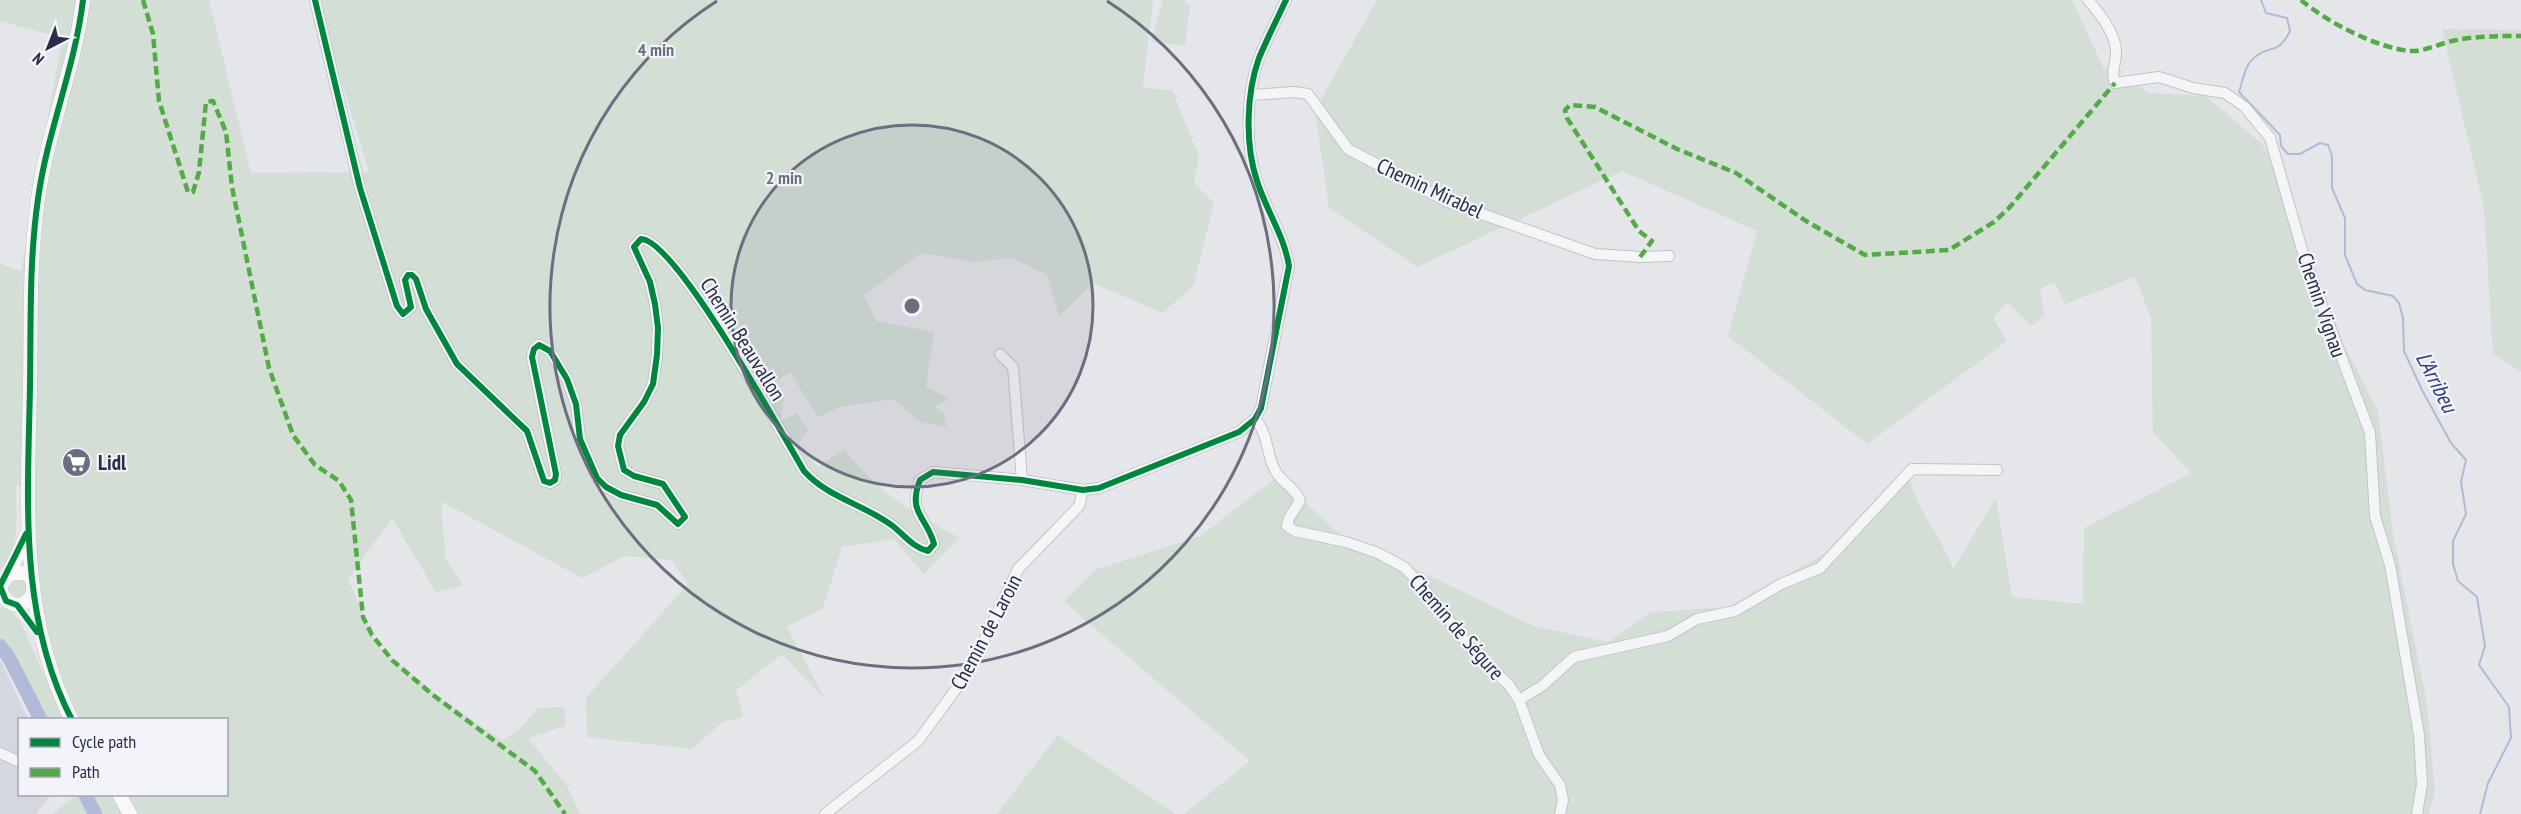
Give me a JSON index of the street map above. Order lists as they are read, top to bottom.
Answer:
{
  "streets": {
    "street": [
      "Chemin Mirabel",
      "Chemin Vignau",
      "Chemin Beauvallon",
      "Chemin de Ségure",
      "Chemin de Laroin"
    ]
  },
  "crossings": [
    ["Chemin Beauvallon", "Chemin de Laroin"]
  ],
  "water": ["L'Arribeu"],
  "places": {
    "supermarket": ["Lidl"]
  },
  "legend": ["Cycle path", "Path"],
  "north": "bottom left",
  "rings": ["4 min", "2 min"]
}
